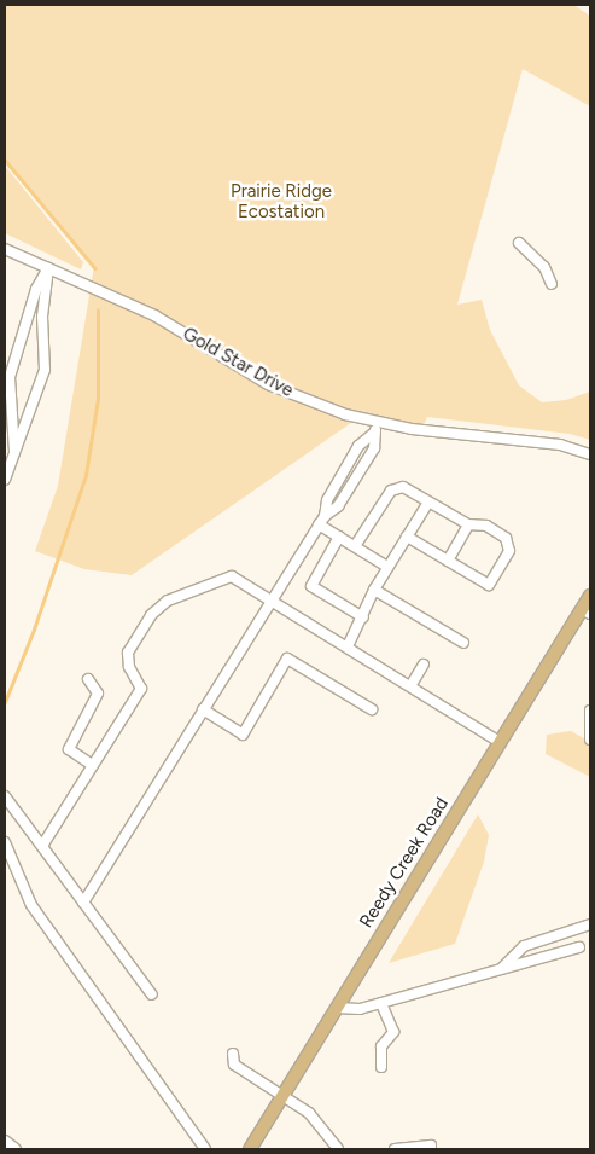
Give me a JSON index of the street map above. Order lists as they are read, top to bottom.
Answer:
{
  "streets": {
    "main road": ["Reedy Creek Road"],
    "street": ["Gold Star Drive"]
  },
  "parks": ["Prairie Ridge Ecostation"]
}
